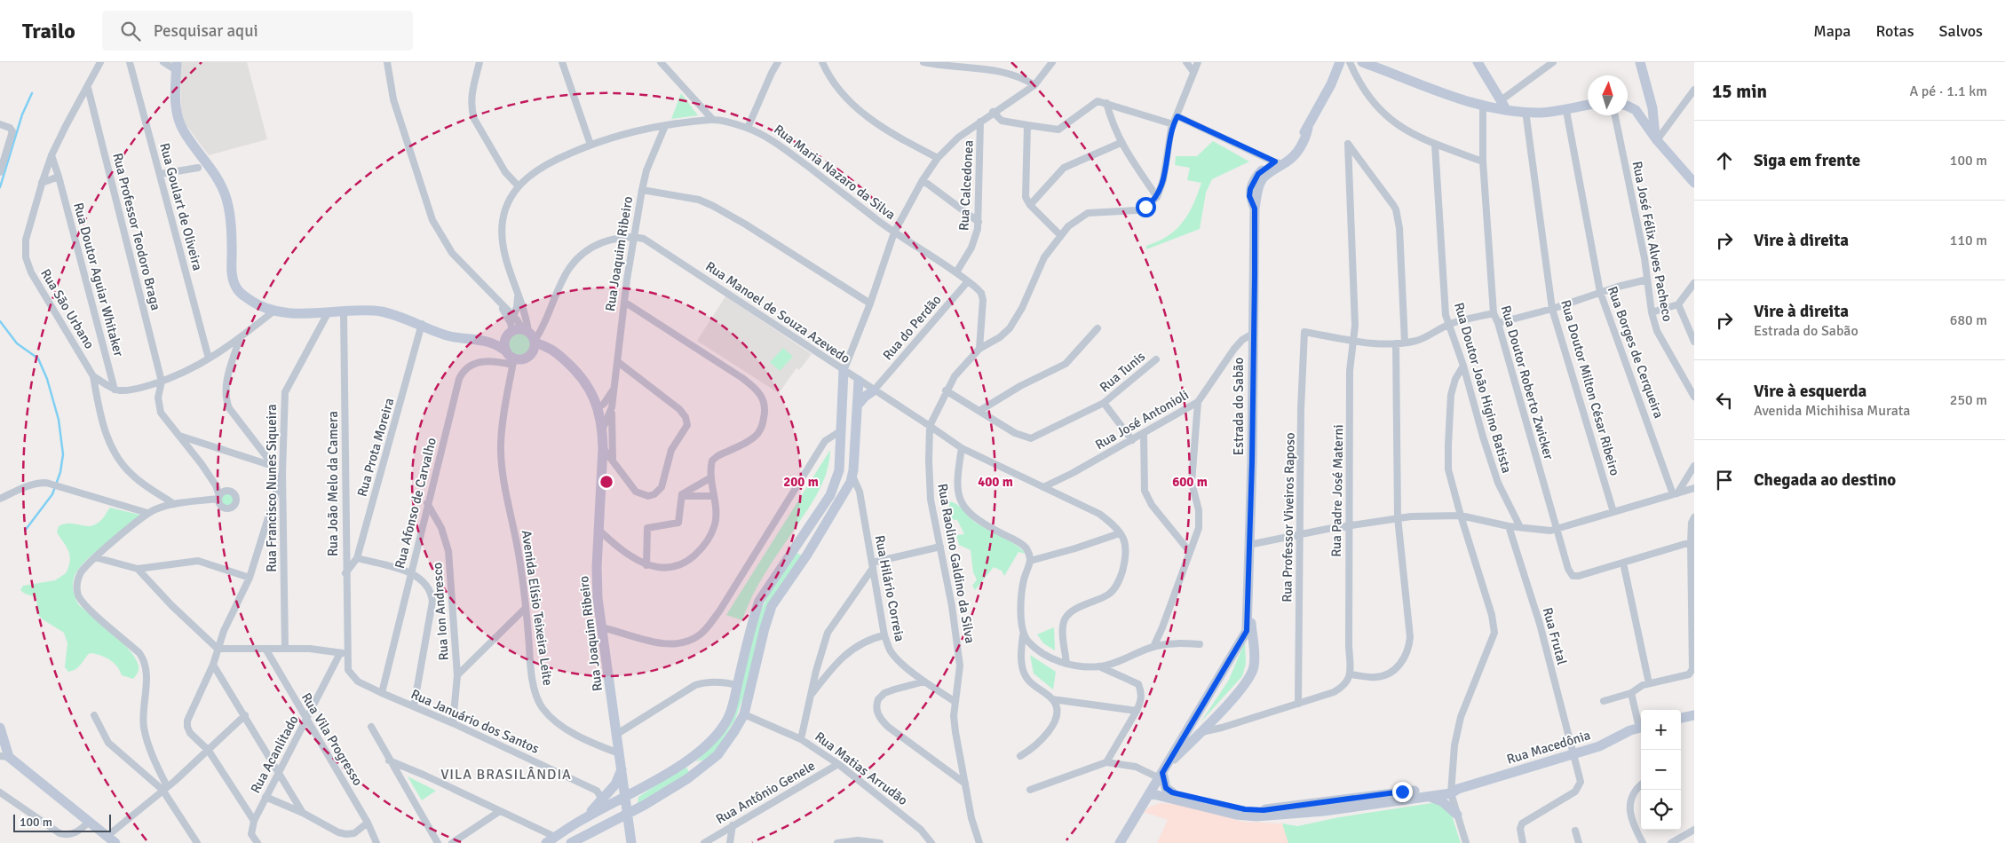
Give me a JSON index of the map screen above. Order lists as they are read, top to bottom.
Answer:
{
  "streets": {
    "street": [
      "Rua Maria Nazaro da Silva",
      "Rua Calcedonea",
      "Rua Goulart de Oliveira",
      "Rua Professor Teodoro Braga",
      "Rua José Félix Alves Pacheco",
      "Rua Joaquim Ribeiro",
      "Rua Doutor Aguiar Whitaker",
      "Rua São Urbano",
      "Rua Manoel de Souza Azevedo",
      "Rua do Perdão",
      "Rua Borges de Cerqueira",
      "Rua Tunis",
      "Rua Doutor Roberto Zwicker",
      "Rua Doutor João Higino Batista",
      "Rua Doutor Milton César Ribeiro",
      "Estrada do Sabão",
      "Rua José Antonioli",
      "Rua Prota Moreira",
      "Rua João Melo da Camera",
      "Rua Francisco Nunes Siqueira",
      "Rua Padre José Materni",
      "Rua Afonso de Carvalho",
      "Rua Professor Viveiros Raposo",
      "Rua Raolino Galdino da Silva",
      "Rua Hilário Correia",
      "Avenida Elísio Teixeira Leite",
      "Rua Ion Andresco",
      "Rua Frutal",
      "Rua Januário dos Santos",
      "Rua Vila Progresso",
      "Rua Macedônia",
      "Rua Acanlitado",
      "Rua Matias Arrudão",
      "Rua Antônio Genele"
    ]
  },
  "crossings": [
    ["Rua Maria Nazaro da Silva", "Rua Calcedonea"],
    ["Rua Maria Nazaro da Silva", "Rua Joaquim Ribeiro"],
    ["Rua Maria Nazaro da Silva", "Rua do Perdão"],
    ["Rua Maria Nazaro da Silva", "Rua Raolino Galdino da Silva"],
    ["Rua Professor Teodoro Braga", "Rua São Urbano"],
    ["Rua Joaquim Ribeiro", "Rua Manoel de Souza Azevedo"],
    ["Rua Joaquim Ribeiro", "Avenida Elísio Teixeira Leite"],
    ["Rua Doutor Aguiar Whitaker", "Rua São Urbano"],
    ["Rua Manoel de Souza Azevedo", "Rua do Perdão"],
    ["Rua Manoel de Souza Azevedo", "Rua José Antonioli"],
    ["Rua Manoel de Souza Azevedo", "Rua Raolino Galdino da Silva"],
    ["Estrada do Sabão", "Rua José Antonioli"],
    ["Rua Prota Moreira", "Rua João Melo da Camera"],
    ["Rua João Melo da Camera", "Rua Januário dos Santos"],
    ["Rua João Melo da Camera", "Rua Acanlitado"],
    ["Rua Padre José Materni", "Rua Professor Viveiros Raposo"],
    ["Rua Afonso de Carvalho", "Avenida Elísio Teixeira Leite"],
    ["Rua Afonso de Carvalho", "Rua Ion Andresco"],
    ["Rua Afonso de Carvalho", "Rua Januário dos Santos"],
    ["Rua Raolino Galdino da Silva", "Rua Hilário Correia"],
    ["Rua Ion Andresco", "Rua Januário dos Santos"],
    ["Rua Frutal", "Rua Macedônia"],
    ["Rua Januário dos Santos", "Rua Acanlitado"],
    ["Rua Vila Progresso", "Rua Acanlitado"],
    ["Rua Matias Arrudão", "Rua Antônio Genele"]
  ],
  "districts": ["VILA BRASILÂNDIA"],
  "scale_bar": "100 m",
  "north": "top",
  "page": {
    "header": "Trailo",
    "search": "Pesquisar aqui",
    "nav": ["Mapa", "Rotas", "Salvos"],
    "heading": ["15 min", "A pé · 1.1 km"],
    "list": [
      ["Siga em frente", "100 m"],
      ["Vire à direita", "110 m"],
      ["Vire à direita", "Estrada do Sabão", "680 m"],
      ["Vire à esquerda", "Avenida Michihisa Murata", "250 m"],
      "Chegada ao destino"
    ],
    "map_buttons": ["+", "−"],
    "scale": "100 m"
  },
  "rings": ["200 m", "400 m", "600 m"]
}
